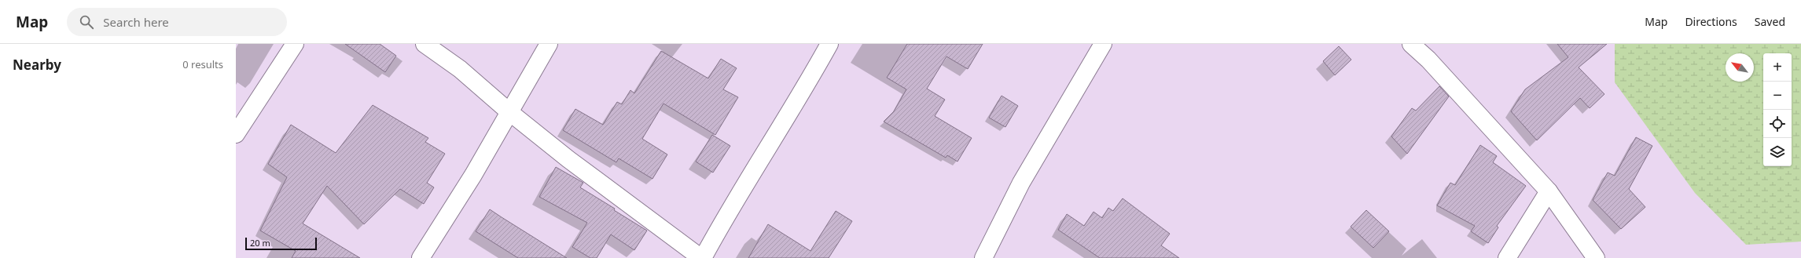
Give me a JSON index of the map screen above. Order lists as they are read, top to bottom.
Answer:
{
  "scale_bar": "20 m",
  "north": "top left",
  "page": {
    "header": "Map",
    "search": "Search here",
    "nav": ["Map", "Directions", "Saved"],
    "heading": ["Nearby", "0 results"],
    "map_buttons": ["+", "−"],
    "scale": "20 m"
  }
}
